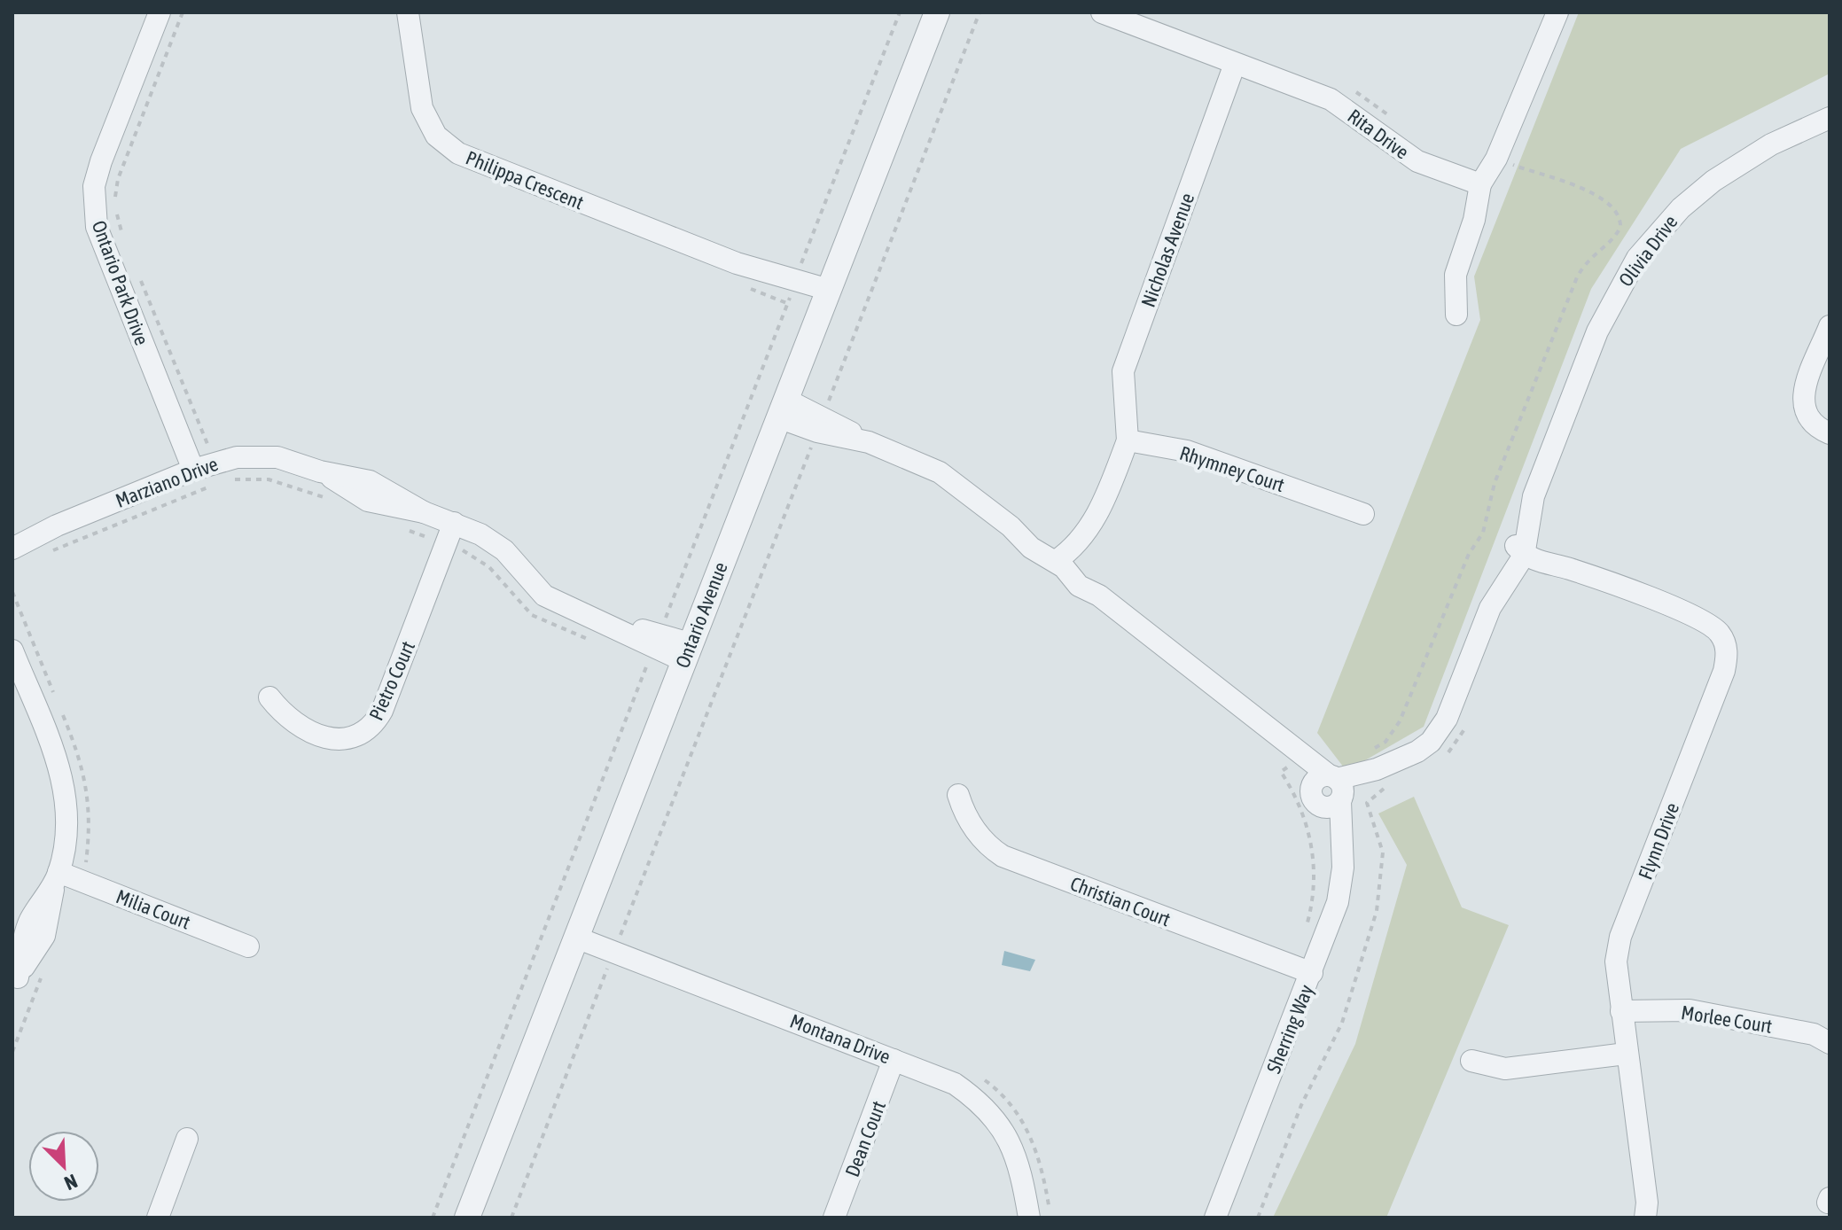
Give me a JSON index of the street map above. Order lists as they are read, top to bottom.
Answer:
{
  "streets": {
    "street": [
      "Rita Drive",
      "Philippa Crescent",
      "Nicholas Avenue",
      "Olivia Drive",
      "Ontario Park Drive",
      "Rhymney Court",
      "Marziano Drive",
      "Ontario Avenue",
      "Pietro Court",
      "Flynn Drive",
      "Christian Court",
      "Milia Court",
      "Morlee Court",
      "Sherring Way",
      "Montana Drive",
      "Dean Court"
    ]
  },
  "crossings": [
    ["Rita Drive", "Nicholas Avenue"],
    ["Philippa Crescent", "Ontario Avenue"],
    ["Nicholas Avenue", "Rhymney Court"],
    ["Olivia Drive", "Flynn Drive"],
    ["Olivia Drive", "Sherring Way"],
    ["Ontario Park Drive", "Marziano Drive"],
    ["Marziano Drive", "Ontario Avenue"],
    ["Marziano Drive", "Pietro Court"],
    ["Ontario Avenue", "Sherring Way"],
    ["Ontario Avenue", "Montana Drive"],
    ["Flynn Drive", "Morlee Court"],
    ["Christian Court", "Sherring Way"],
    ["Montana Drive", "Dean Court"]
  ],
  "north": "bottom right"
}
